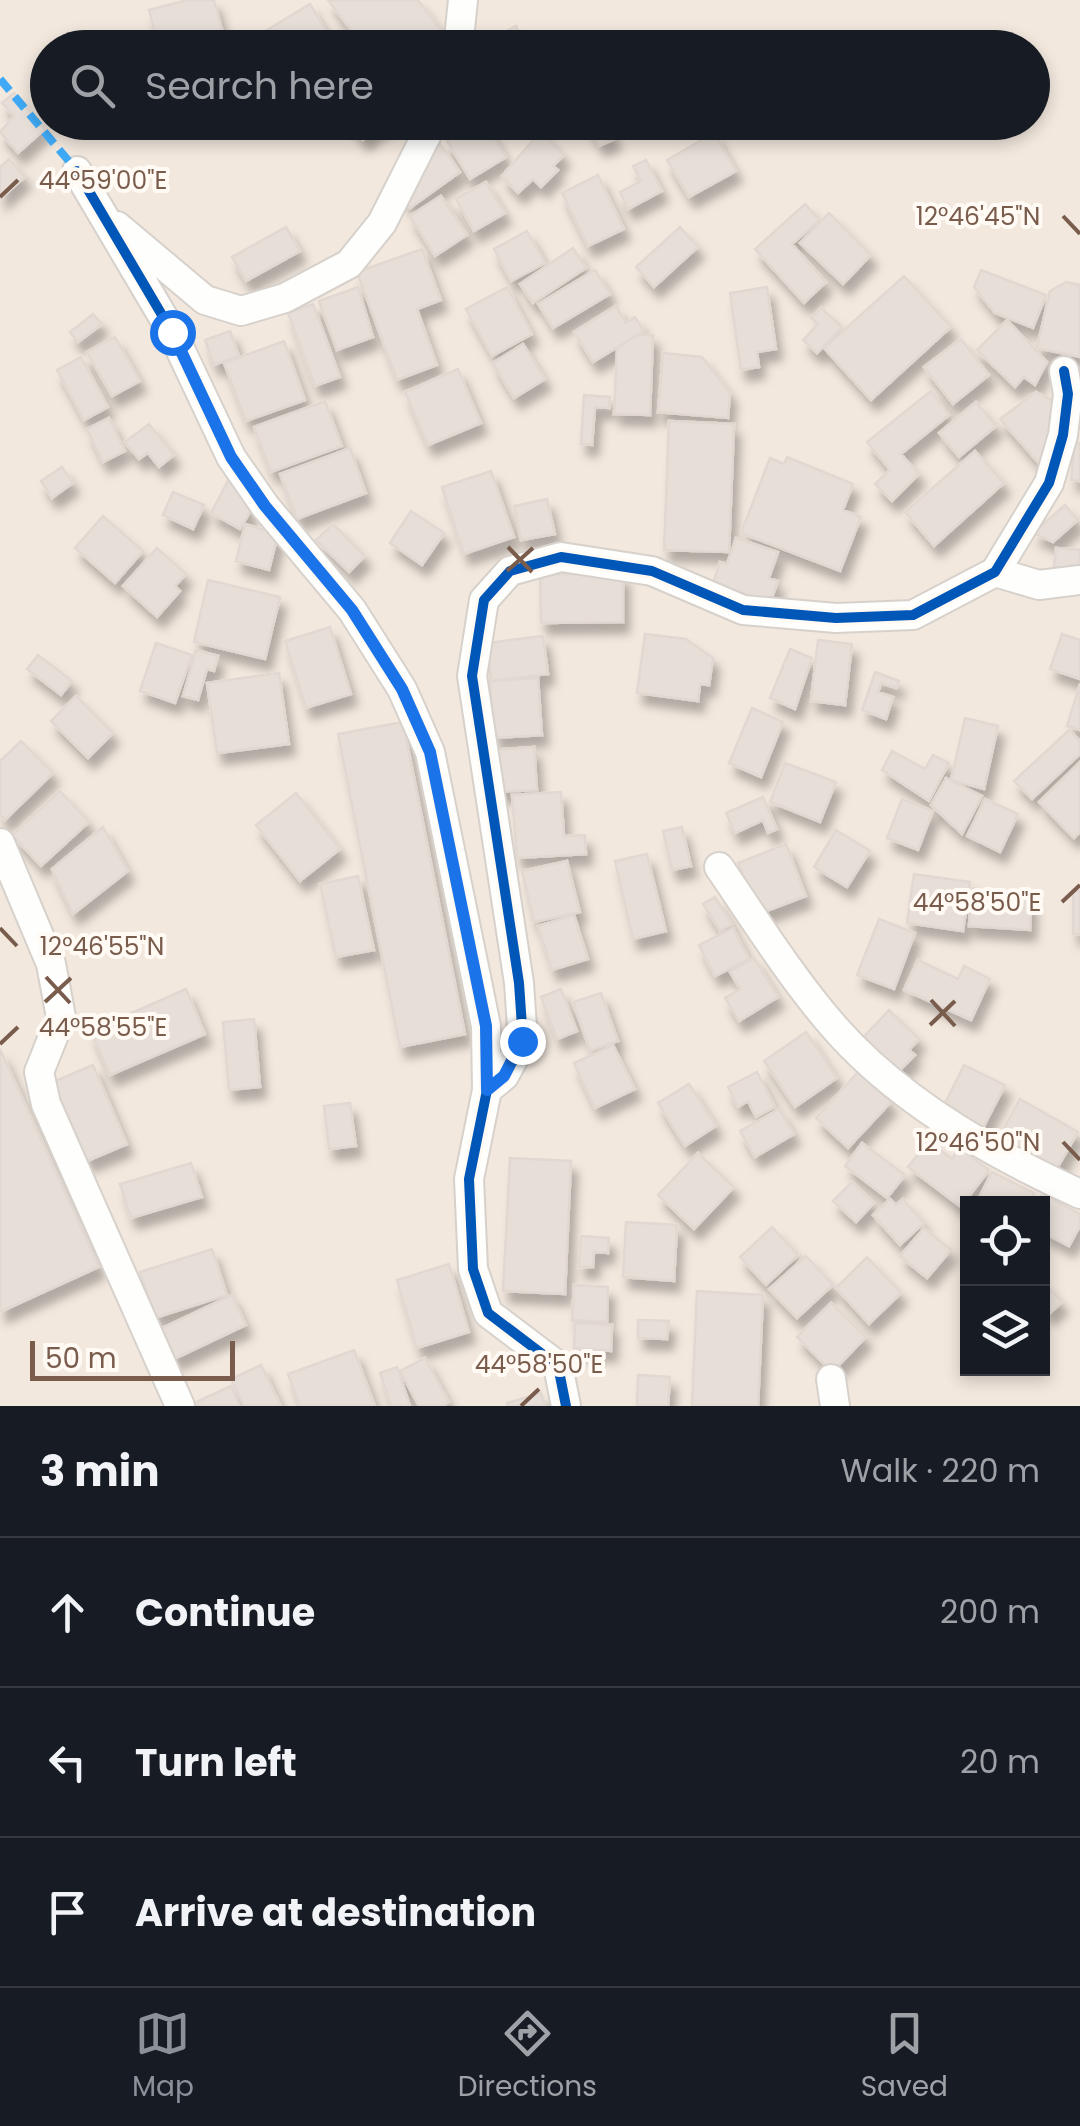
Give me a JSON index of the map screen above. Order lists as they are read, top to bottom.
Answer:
{
  "scale_bar": "50 m",
  "page": {
    "search": "Search here",
    "scale": "50 m",
    "heading": ["3 min", "Walk · 220 m"],
    "list": [
      ["Continue", "200 m"],
      ["Turn left", "20 m"],
      "Arrive at destination"
    ],
    "nav": ["Map", "Directions", "Saved"]
  },
  "coordinates": [
    "44°59'00\"E",
    "12°46'45\"N",
    "44°58'50\"E",
    "12°46'55\"N",
    "44°58'55\"E",
    "12°46'50\"N"
  ]
}
